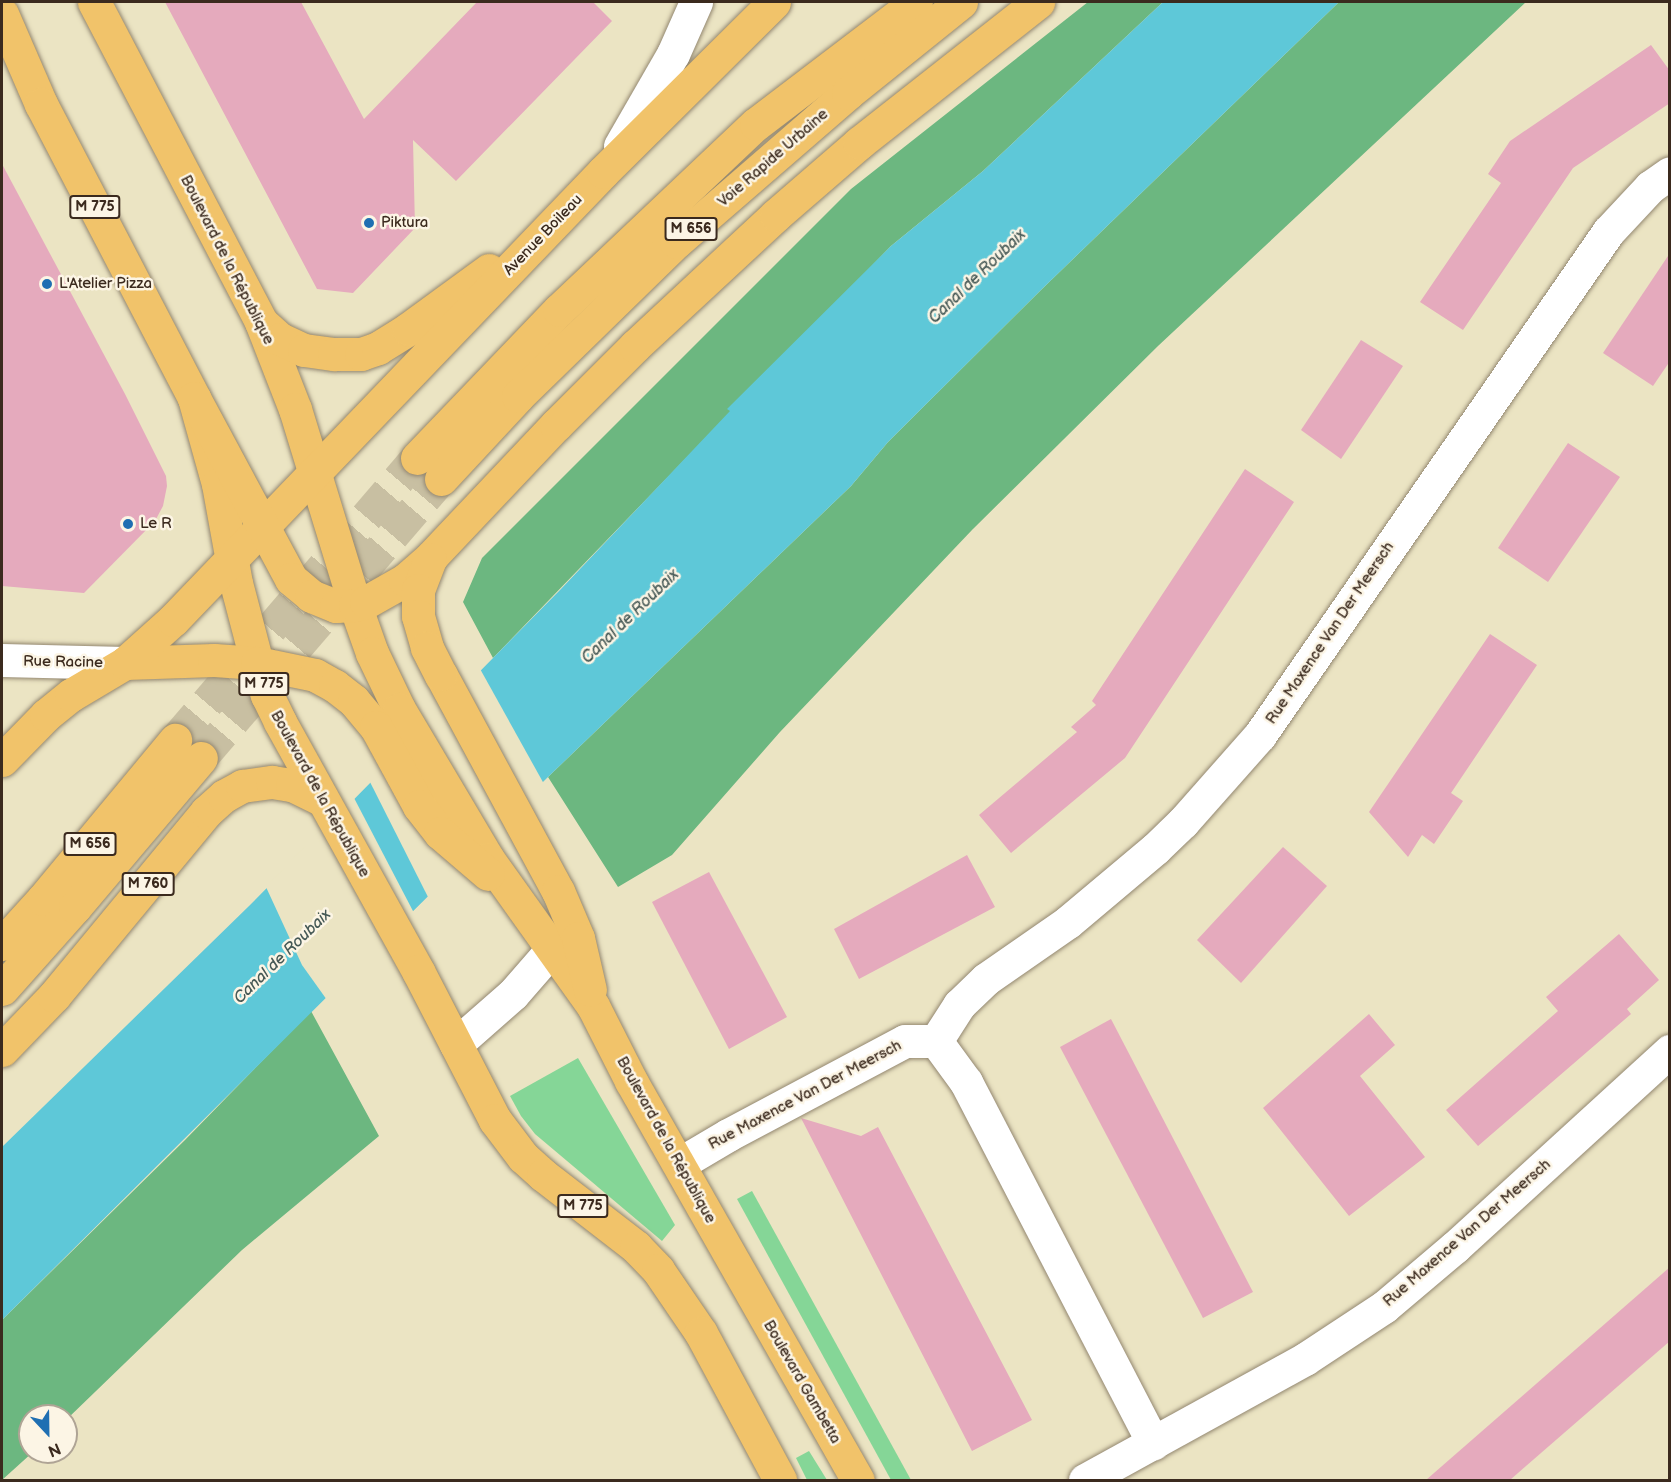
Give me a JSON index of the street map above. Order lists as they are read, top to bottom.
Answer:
{
  "streets": {
    "main road": [
      "Voie Rapide Urbaine",
      "M 775",
      "M 656",
      "Avenue Boileau",
      "Boulevard de la République",
      "M 760",
      "Boulevard Gambetta"
    ],
    "street": ["Rue Maxence Van Der Meersch", "Rue Racine"]
  },
  "crossings": [
    ["Avenue Boileau", "Boulevard de la République"],
    ["Avenue Boileau", "Rue Racine"],
    ["Boulevard de la République", "Rue Maxence Van Der Meersch"],
    ["Boulevard de la République", "M 760"],
    ["Boulevard de la République", "Boulevard Gambetta"]
  ],
  "water": ["Canal de Roubaix"],
  "places": ["Piktura", "L'Atelier Pizza", "Le R"],
  "north": "bottom"
}
